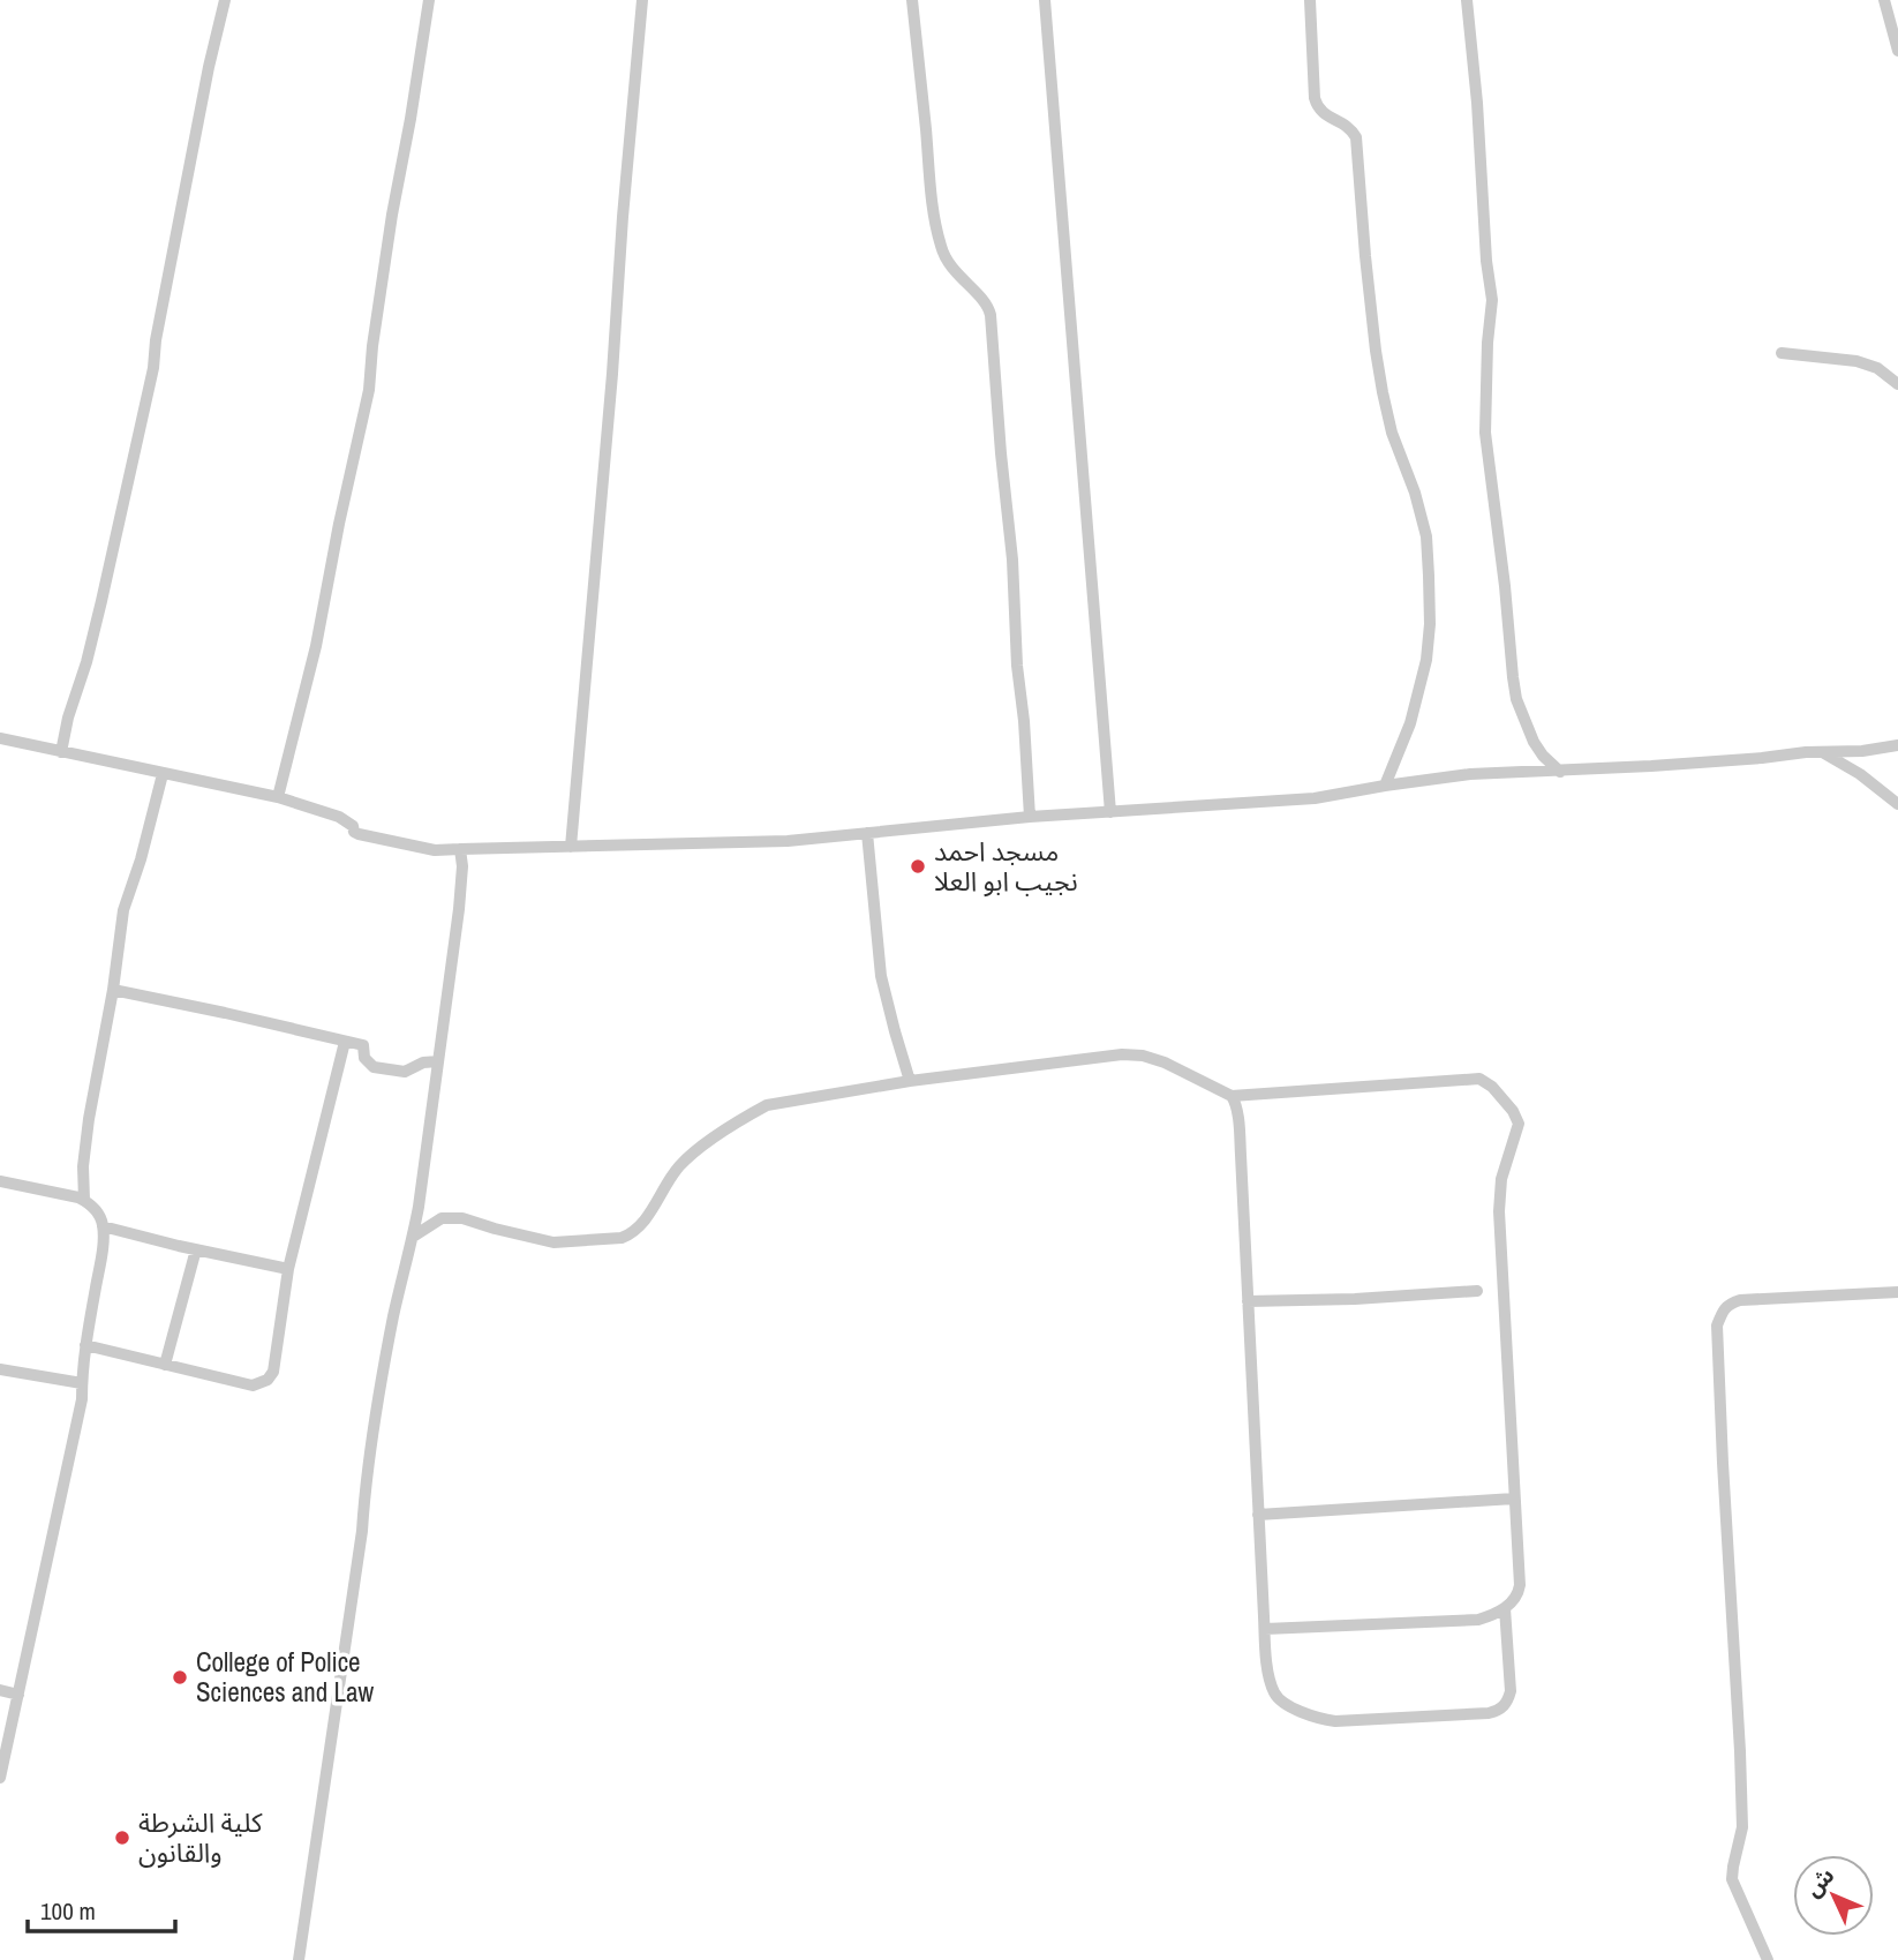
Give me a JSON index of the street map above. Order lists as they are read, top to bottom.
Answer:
{
  "places": ["مسجد احمد نجيب ابو العلا", "College of Police Sciences and Law", "كلية الشرطة والقانون"],
  "scale_bar": "100 m",
  "north": "top left"
}
